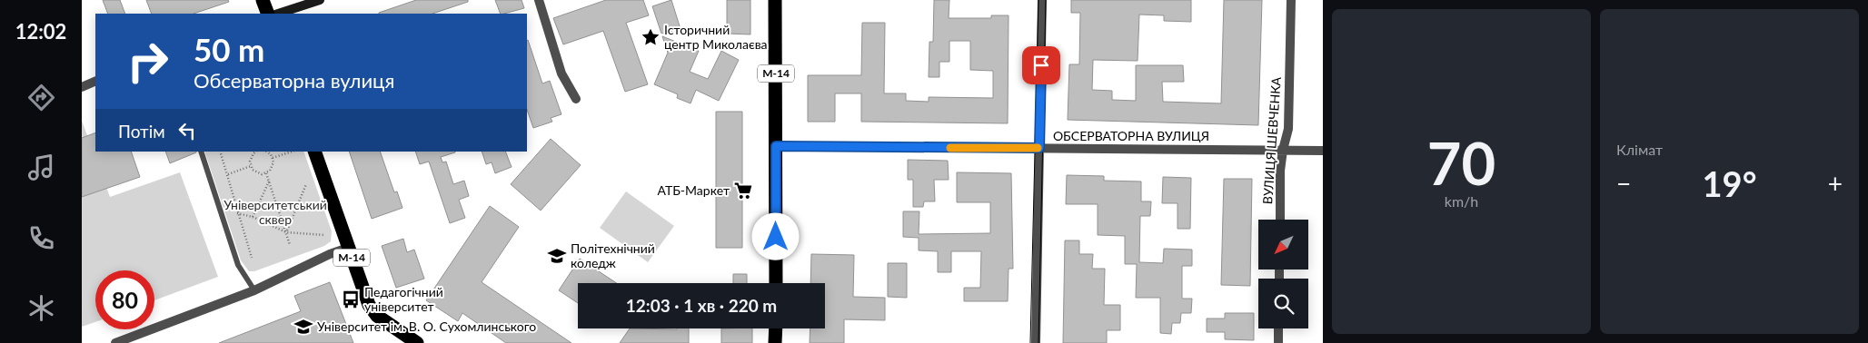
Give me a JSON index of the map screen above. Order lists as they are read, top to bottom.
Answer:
{
  "streets": {
    "highway": ["М-14"],
    "street": ["ОБСЕРВАТОРНА ВУЛИЦЯ", "ВУЛИЦЯ ШЕВЧЕНКА"]
  },
  "crossings": [
    ["М-14", "ОБСЕРВАТОРНА ВУЛИЦЯ"],
    ["ОБСЕРВАТОРНА ВУЛИЦЯ", "ВУЛИЦЯ ШЕВЧЕНКА"]
  ],
  "parks": ["Університетський сквер"],
  "places": {
    "place": ["Історичний центр Миколаєва"],
    "supermarket": ["АТБ-Маркет"],
    "school or university": ["Політехнічний коледж", "Університет ім. В. О. Сухомлинського"],
    "bus stop": ["Педагогічний університет"]
  },
  "north": "bottom left",
  "page": {
    "tabs": "12:02",
    "tile": [
      ["70", "km/h"],
      "Клімат"
    ],
    "turn": ["50 m", "Обсерваторна вулиця"],
    "then": "Потім",
    "heat": ["−", "19°", "+"],
    "limit": "80",
    "trip": "12:03 · 1 хв · 220 m"
  }
}
